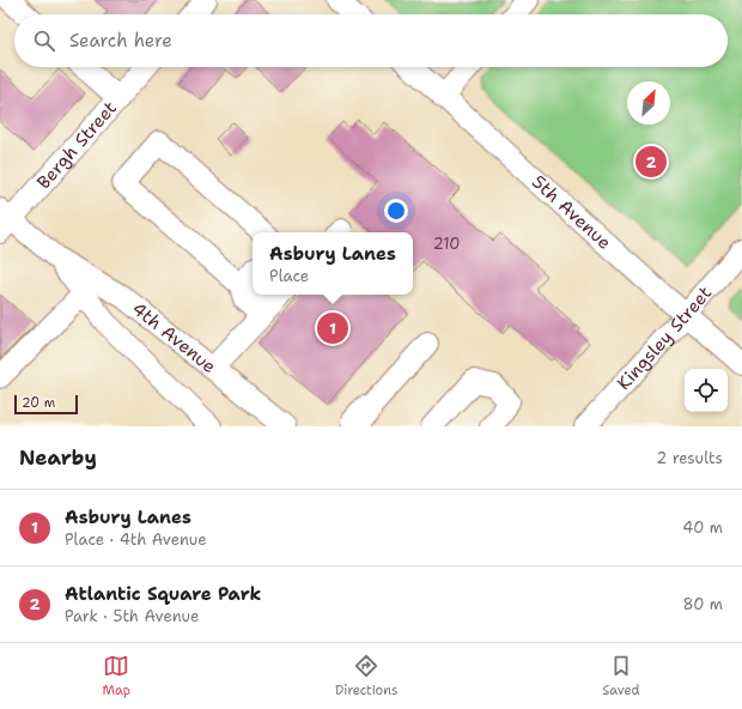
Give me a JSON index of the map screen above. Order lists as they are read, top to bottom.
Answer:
{
  "streets": {
    "street": [
      "Bergh Street",
      "5th Avenue",
      "4th Avenue",
      "Kingsley Street"
    ]
  },
  "crossings": [
    ["Bergh Street", "4th Avenue"],
    ["5th Avenue", "Kingsley Street"]
  ],
  "house_numbers": ["210"],
  "scale_bar": "20 m",
  "north": "top right",
  "page": {
    "search": "Search here",
    "pins": ["2", "1"],
    "popup": ["Asbury Lanes", "Place"],
    "scale": "20 m",
    "heading": ["Nearby", "2 results"],
    "list": [
      {
        "mark": "1",
        "name": "Asbury Lanes",
        "note": "Place · 4th Avenue",
        "value": "40 m"
      },
      {
        "mark": "2",
        "name": "Atlantic Square Park",
        "note": "Park · 5th Avenue",
        "value": "80 m"
      }
    ],
    "nav": ["Map", "Directions", "Saved"]
  }
}
